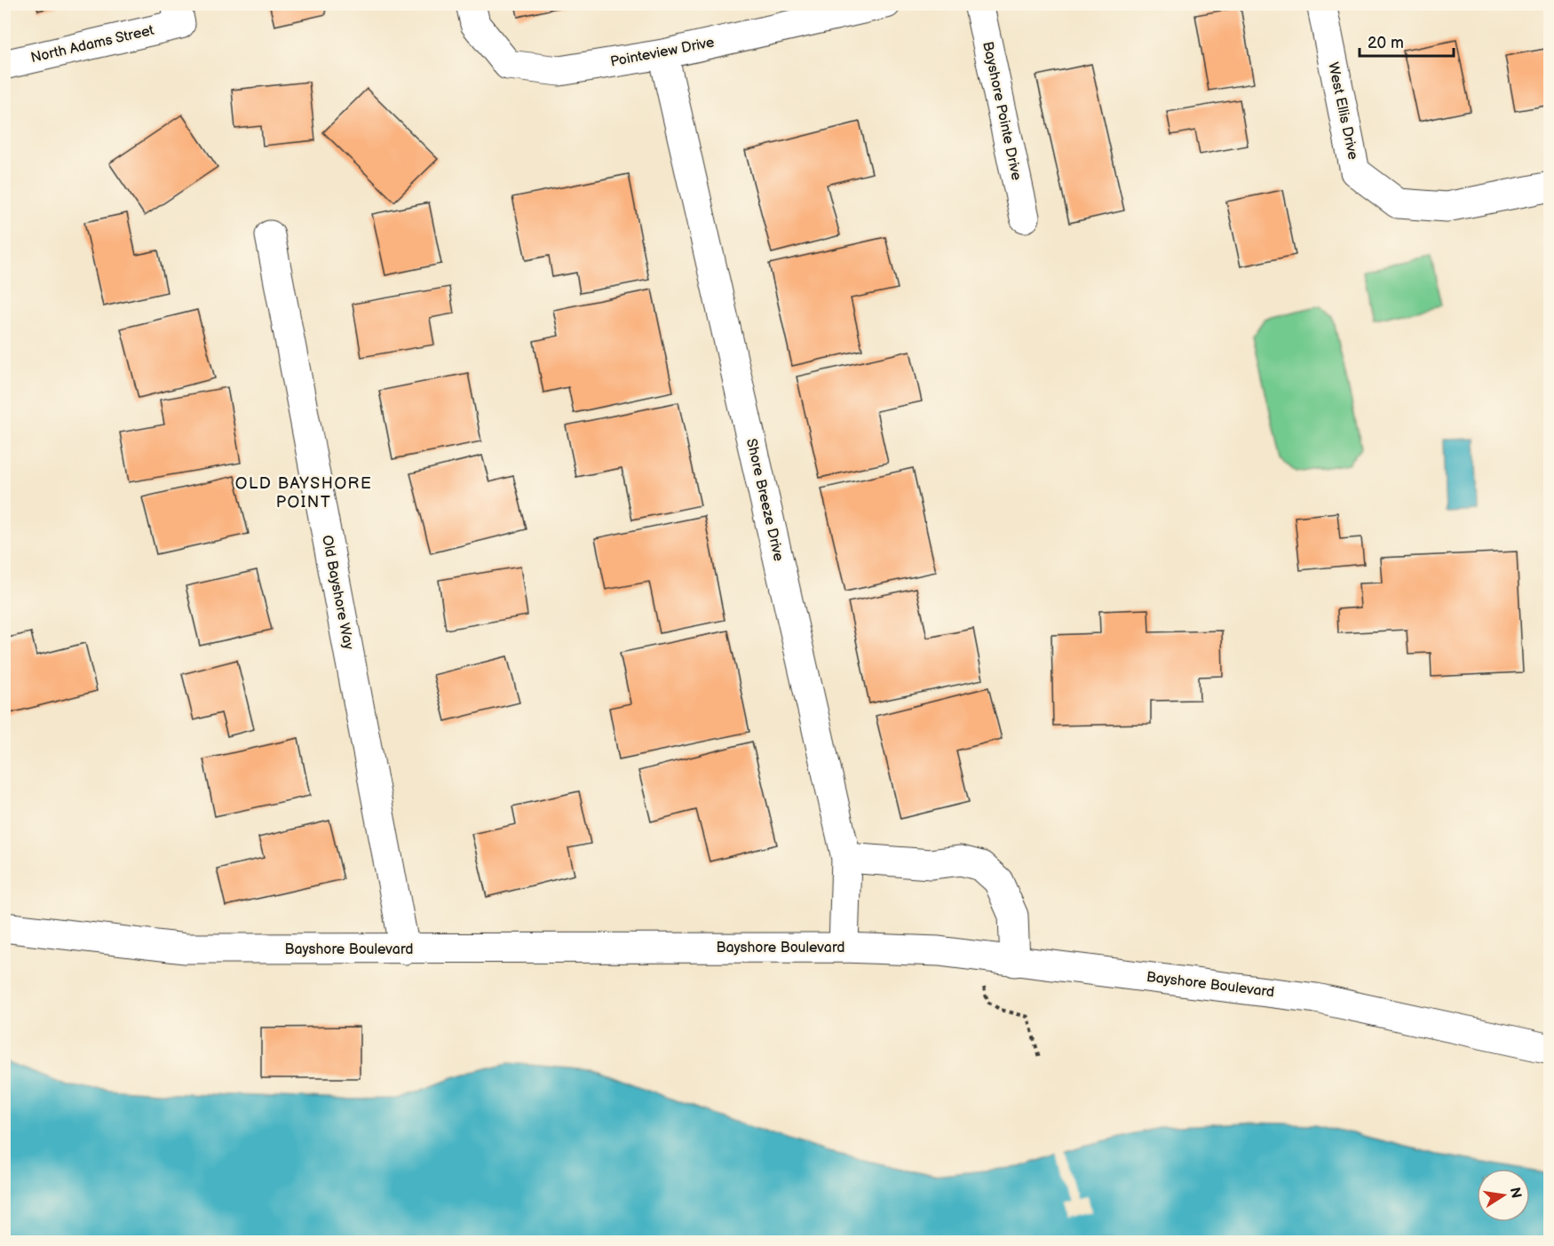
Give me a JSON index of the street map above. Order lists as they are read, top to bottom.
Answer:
{
  "streets": {
    "street": [
      "North Adams Street",
      "Pointeview Drive",
      "Bayshore Pointe Drive",
      "West Ellis Drive",
      "Shore Breeze Drive",
      "Old Bayshore Way",
      "Bayshore Boulevard"
    ]
  },
  "crossings": [
    ["Pointeview Drive", "Shore Breeze Drive"],
    ["Shore Breeze Drive", "Bayshore Boulevard"],
    ["Old Bayshore Way", "Bayshore Boulevard"]
  ],
  "districts": ["OLD BAYSHORE POINT"],
  "scale_bar": "20 m",
  "north": "right"
}
